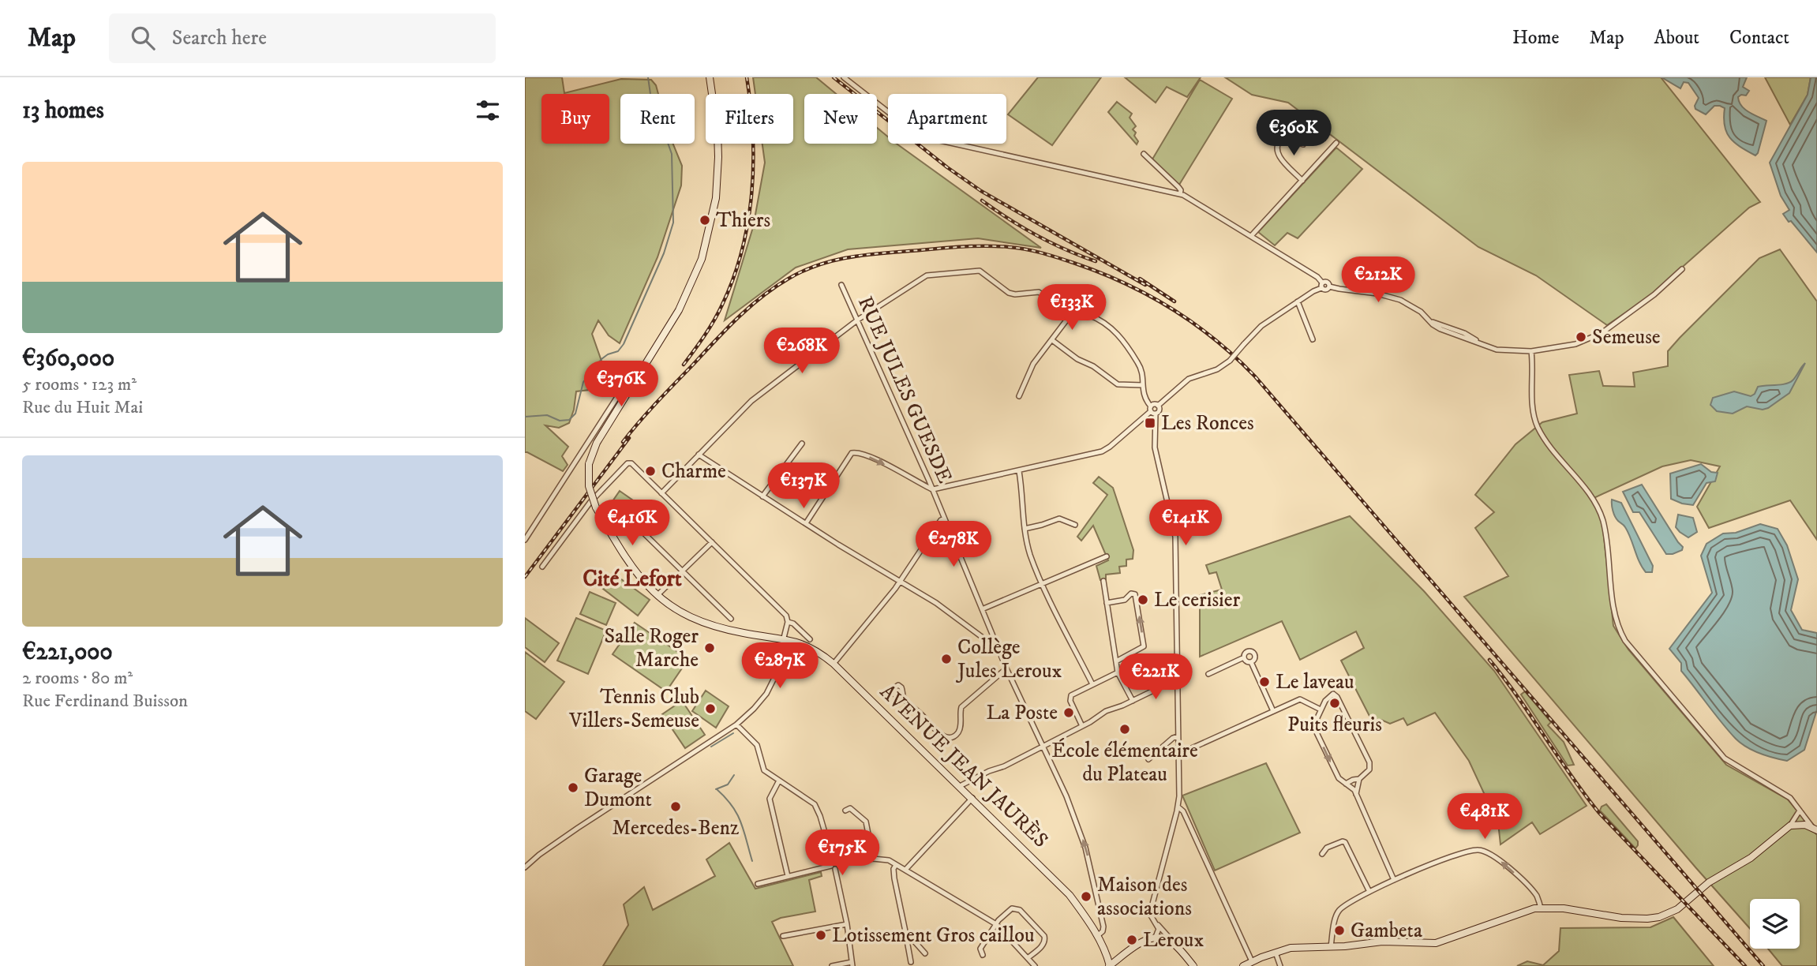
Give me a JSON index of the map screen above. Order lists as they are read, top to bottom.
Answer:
{
  "streets": {
    "main road": ["AVENUE JEAN JAURÈS"],
    "street": ["RUE JULES GUESDE"]
  },
  "crossings": [
    ["RUE JULES GUESDE", "AVENUE JEAN JAURÈS"]
  ],
  "districts": ["Cité Lefort"],
  "places": {
    "other": [
      "Thiers",
      "Semeuse",
      "Charme",
      "Le cerisier",
      "Salle Roger Marche",
      "Collège Jules Leroux",
      "Le laveau",
      "Puits fleuris",
      "Tennis Club Villers-Semeuse",
      "La Poste",
      "École élémentaire du Plateau",
      "Garage Dumont",
      "Mercedes-Benz",
      "Maison des associations",
      "Gambeta",
      "Lotissement Gros caillou",
      "Leroux"
    ],
    "transit": ["Les Ronces"]
  },
  "page": {
    "header": "Map",
    "search": "Search here",
    "nav": [
      "Home",
      "Map",
      "About",
      "Contact"
    ],
    "heading": "13 homes",
    "chip": [
      "Buy",
      "Rent",
      "Filters",
      "New",
      "Apartment"
    ],
    "price": [
      "€360K",
      "€212K",
      "€133K",
      "€268K",
      "€376K",
      "€137K",
      "€416K",
      "€141K",
      "€278K",
      "€287K",
      "€221K",
      "€481K",
      "€175K"
    ],
    "list": [
      {
        "name": "€360,000",
        "note": "5 rooms · 123 m² · Rue du Huit Mai"
      },
      {
        "name": "€221,000",
        "note": "2 rooms · 80 m² · Rue Ferdinand Buisson"
      }
    ]
  }
}
